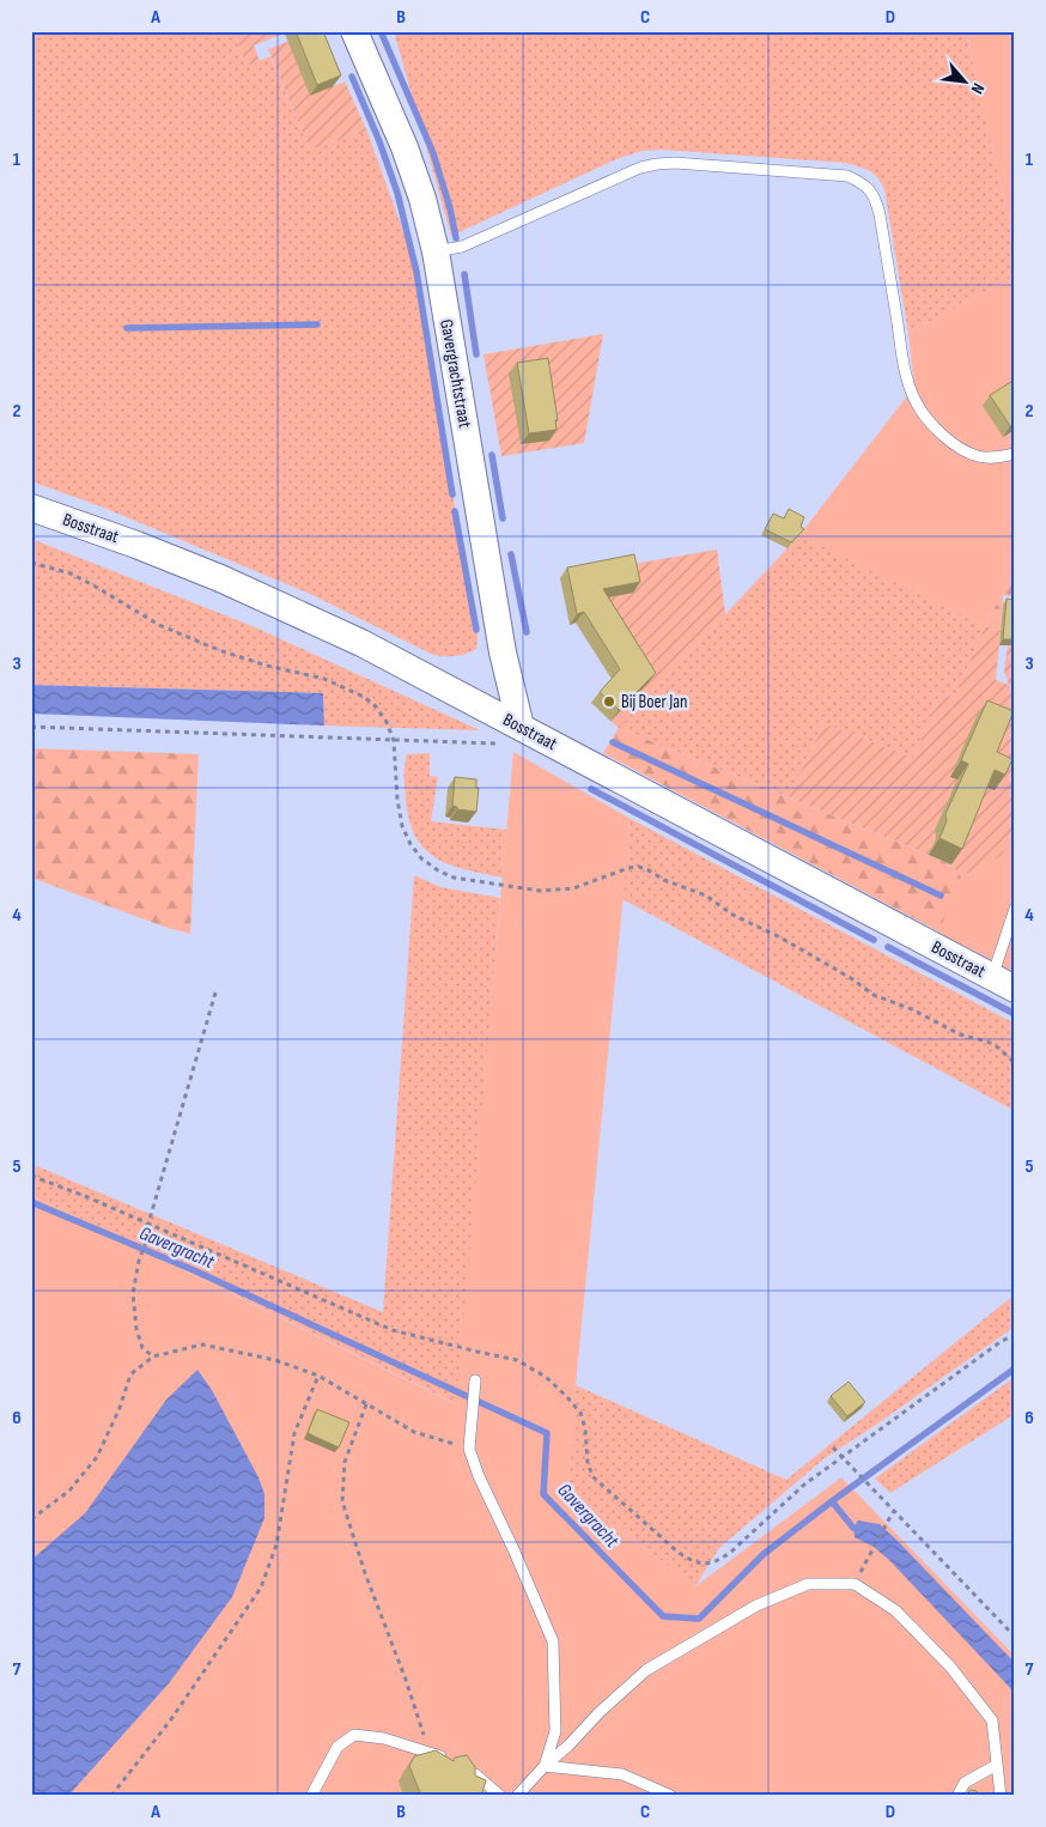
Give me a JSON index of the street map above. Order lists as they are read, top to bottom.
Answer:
{
  "streets": {
    "street": ["Gavergrachtstraat", "Bosstraat"]
  },
  "crossings": [
    ["Gavergrachtstraat", "Bosstraat"]
  ],
  "water": ["Gavergracht"],
  "places": ["Bij Boer Jan"],
  "north": "bottom right",
  "grid": {
    "columns": [
      "A",
      "B",
      "C",
      "D"
    ],
    "rows": [
      "1",
      "2",
      "3",
      "4",
      "5",
      "6",
      "7"
    ]
  }
}
